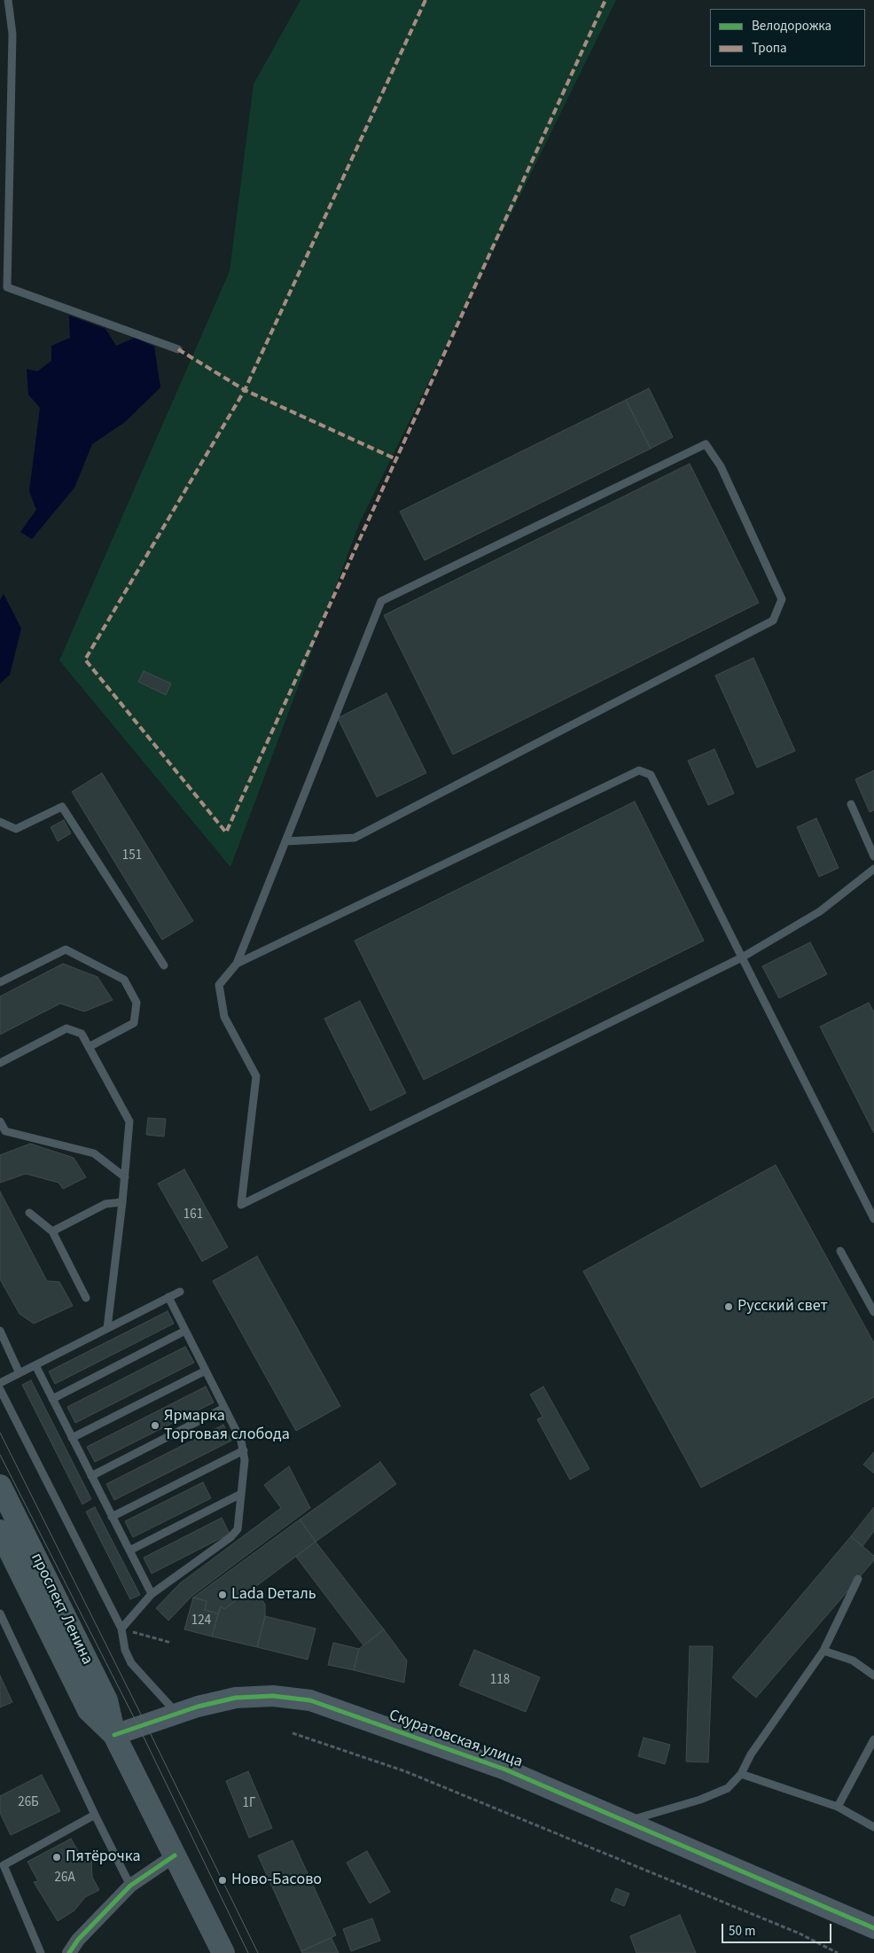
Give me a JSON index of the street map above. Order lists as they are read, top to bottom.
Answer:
{
  "streets": {
    "main road": ["проспект Ленина"],
    "street": ["Скуратовская улица"]
  },
  "crossings": [
    ["проспект Ленина", "Скуратовская улица"]
  ],
  "places": [
    "Русский свет",
    "Ярмарка Торговая слобода",
    "Lada Dеталь",
    "Пятёрочка",
    "Ново-Басово"
  ],
  "house_numbers": [
    "151",
    "161",
    "124",
    "118",
    "26Б",
    "1Г",
    "26А"
  ],
  "legend": ["Велодорожка", "Тропа"],
  "scale_bar": "50 m"
}
